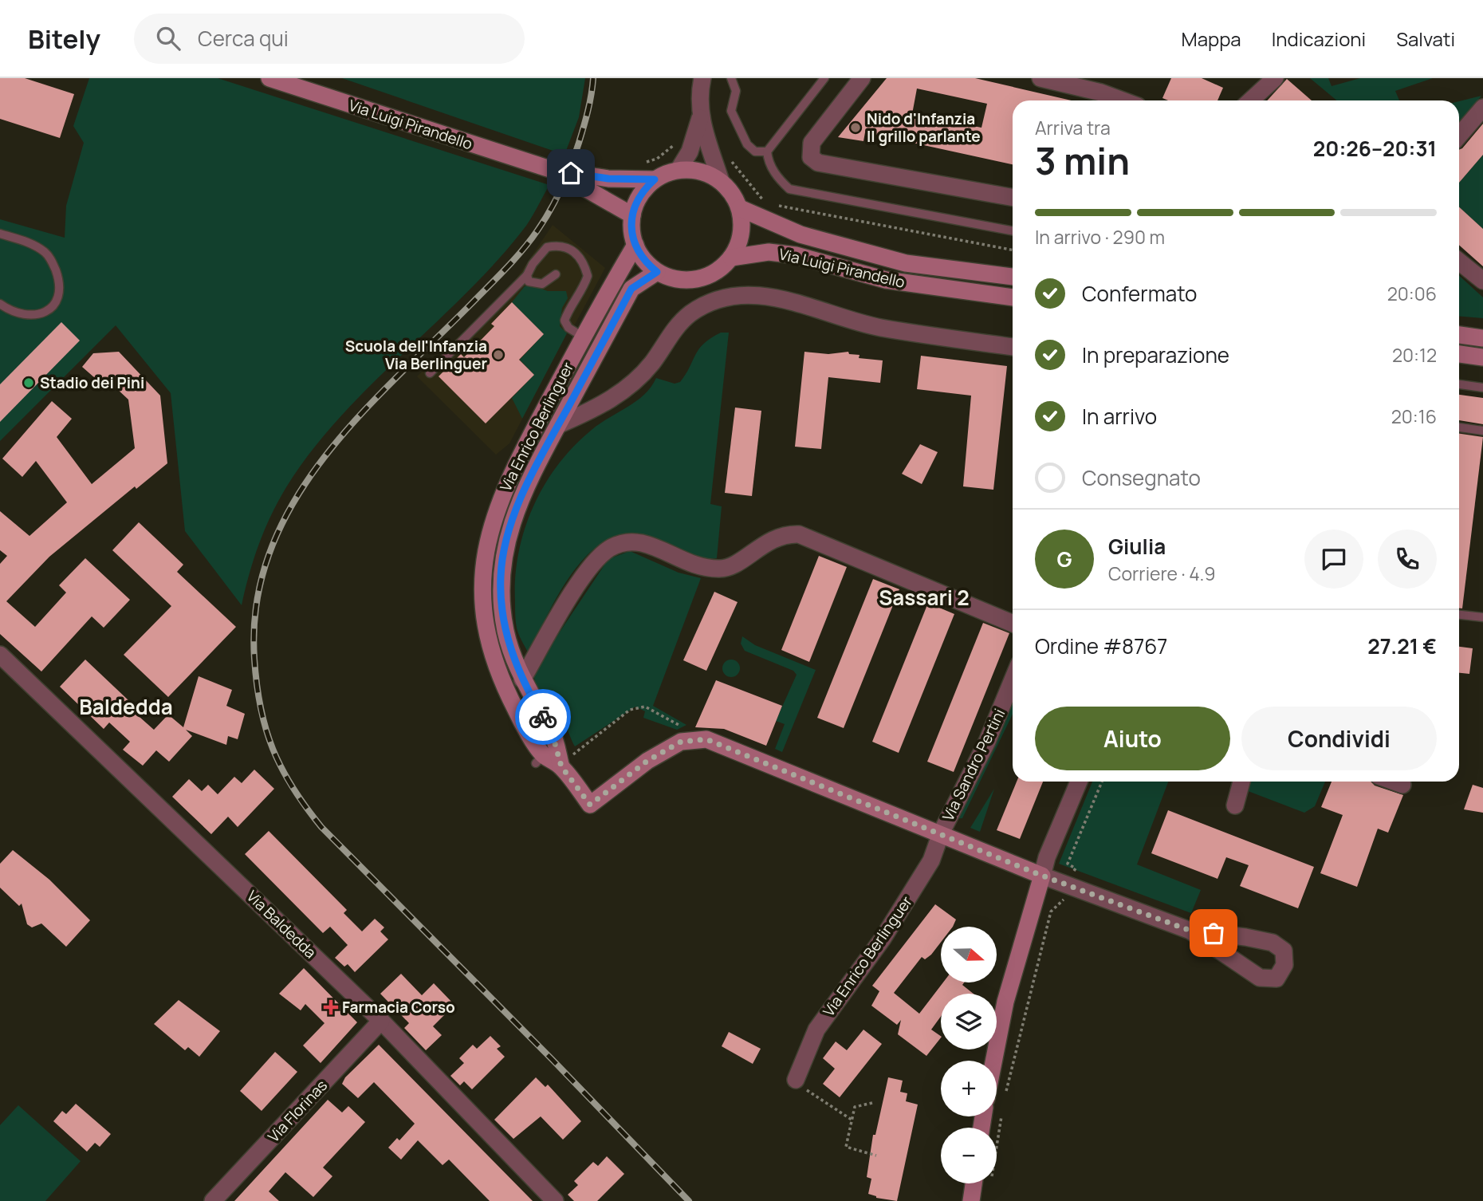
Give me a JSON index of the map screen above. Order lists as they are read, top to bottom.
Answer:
{
  "streets": {
    "street": [
      "Via Luigi Pirandello",
      "Via Enrico Berlinguer",
      "Via Sandro Pertini",
      "Via Baldedda",
      "Via Florinas"
    ]
  },
  "crossings": [
    ["Via Luigi Pirandello", "Via Enrico Berlinguer"],
    ["Via Enrico Berlinguer", "Via Sandro Pertini"],
    ["Via Baldedda", "Via Florinas"]
  ],
  "districts": ["Sassari 2", "Baldedda"],
  "places": {
    "other": ["Nido d'Infanzia Il grillo parlante", "Scuola dell'Infanzia Via Berlinguer", "Stadio dei Pini"],
    "health": ["Farmacia Corso"]
  },
  "north": "right",
  "page": {
    "header": "Bitely",
    "search": "Cerca qui",
    "nav": ["Mappa", "Indicazioni", "Salvati"],
    "heading": ["3 min", "Arriva tra", "20:26–20:31"],
    "panel": [
      "Giulia",
      "Corriere · 4.9",
      "Ordine #8767",
      "27.21 €"
    ],
    "bar": "In arrivo · 290 m",
    "list": [
      ["Confermato", "20:06"],
      ["In preparazione", "20:12"],
      ["In arrivo", "20:16"],
      "Consegnato"
    ],
    "round": "G",
    "buttons": ["Aiuto", "Condividi"],
    "map_buttons": ["+", "−"]
  }
}
